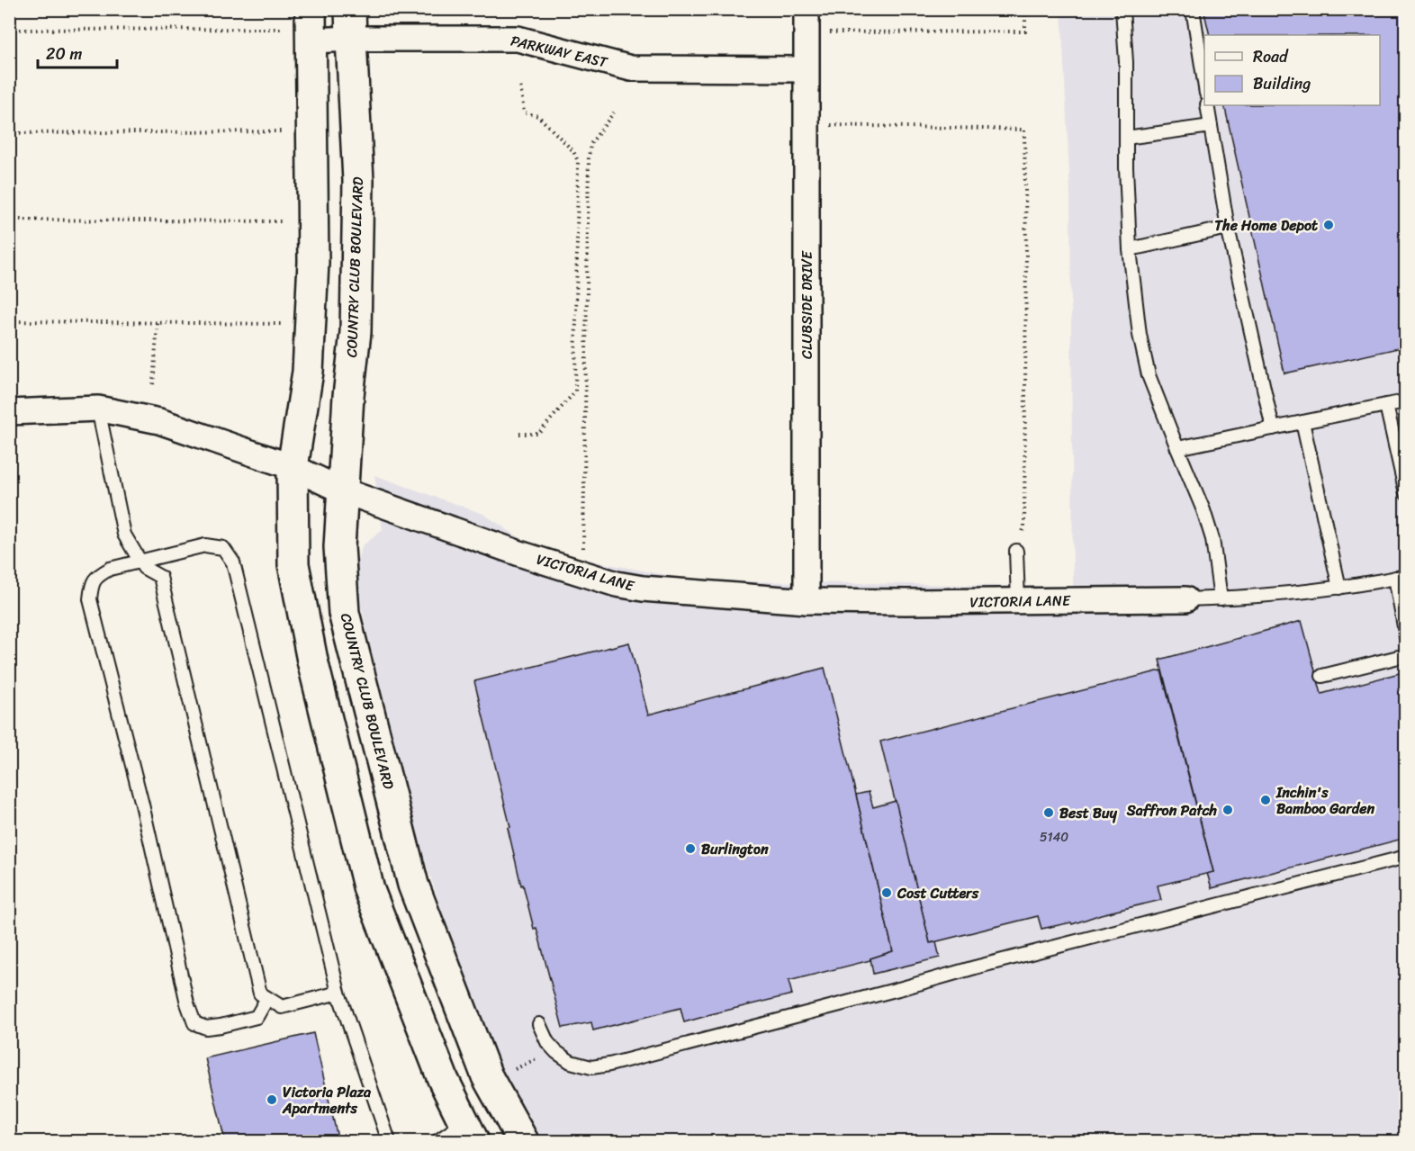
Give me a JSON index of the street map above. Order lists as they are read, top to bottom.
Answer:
{
  "streets": {
    "street": [
      "PARKWAY EAST",
      "COUNTRY CLUB BOULEVARD",
      "CLUBSIDE DRIVE",
      "VICTORIA LANE"
    ]
  },
  "crossings": [
    ["PARKWAY EAST", "COUNTRY CLUB BOULEVARD"],
    ["PARKWAY EAST", "CLUBSIDE DRIVE"],
    ["COUNTRY CLUB BOULEVARD", "VICTORIA LANE"],
    ["CLUBSIDE DRIVE", "VICTORIA LANE"]
  ],
  "places": [
    "The Home Depot",
    "Inchin's Bamboo Garden",
    "Saffron Patch",
    "Best Buy",
    "Burlington",
    "Cost Cutters",
    "Victoria Plaza Apartments"
  ],
  "house_numbers": ["5140"],
  "legend": ["Road", "Building"],
  "scale_bar": "20 m"
}
